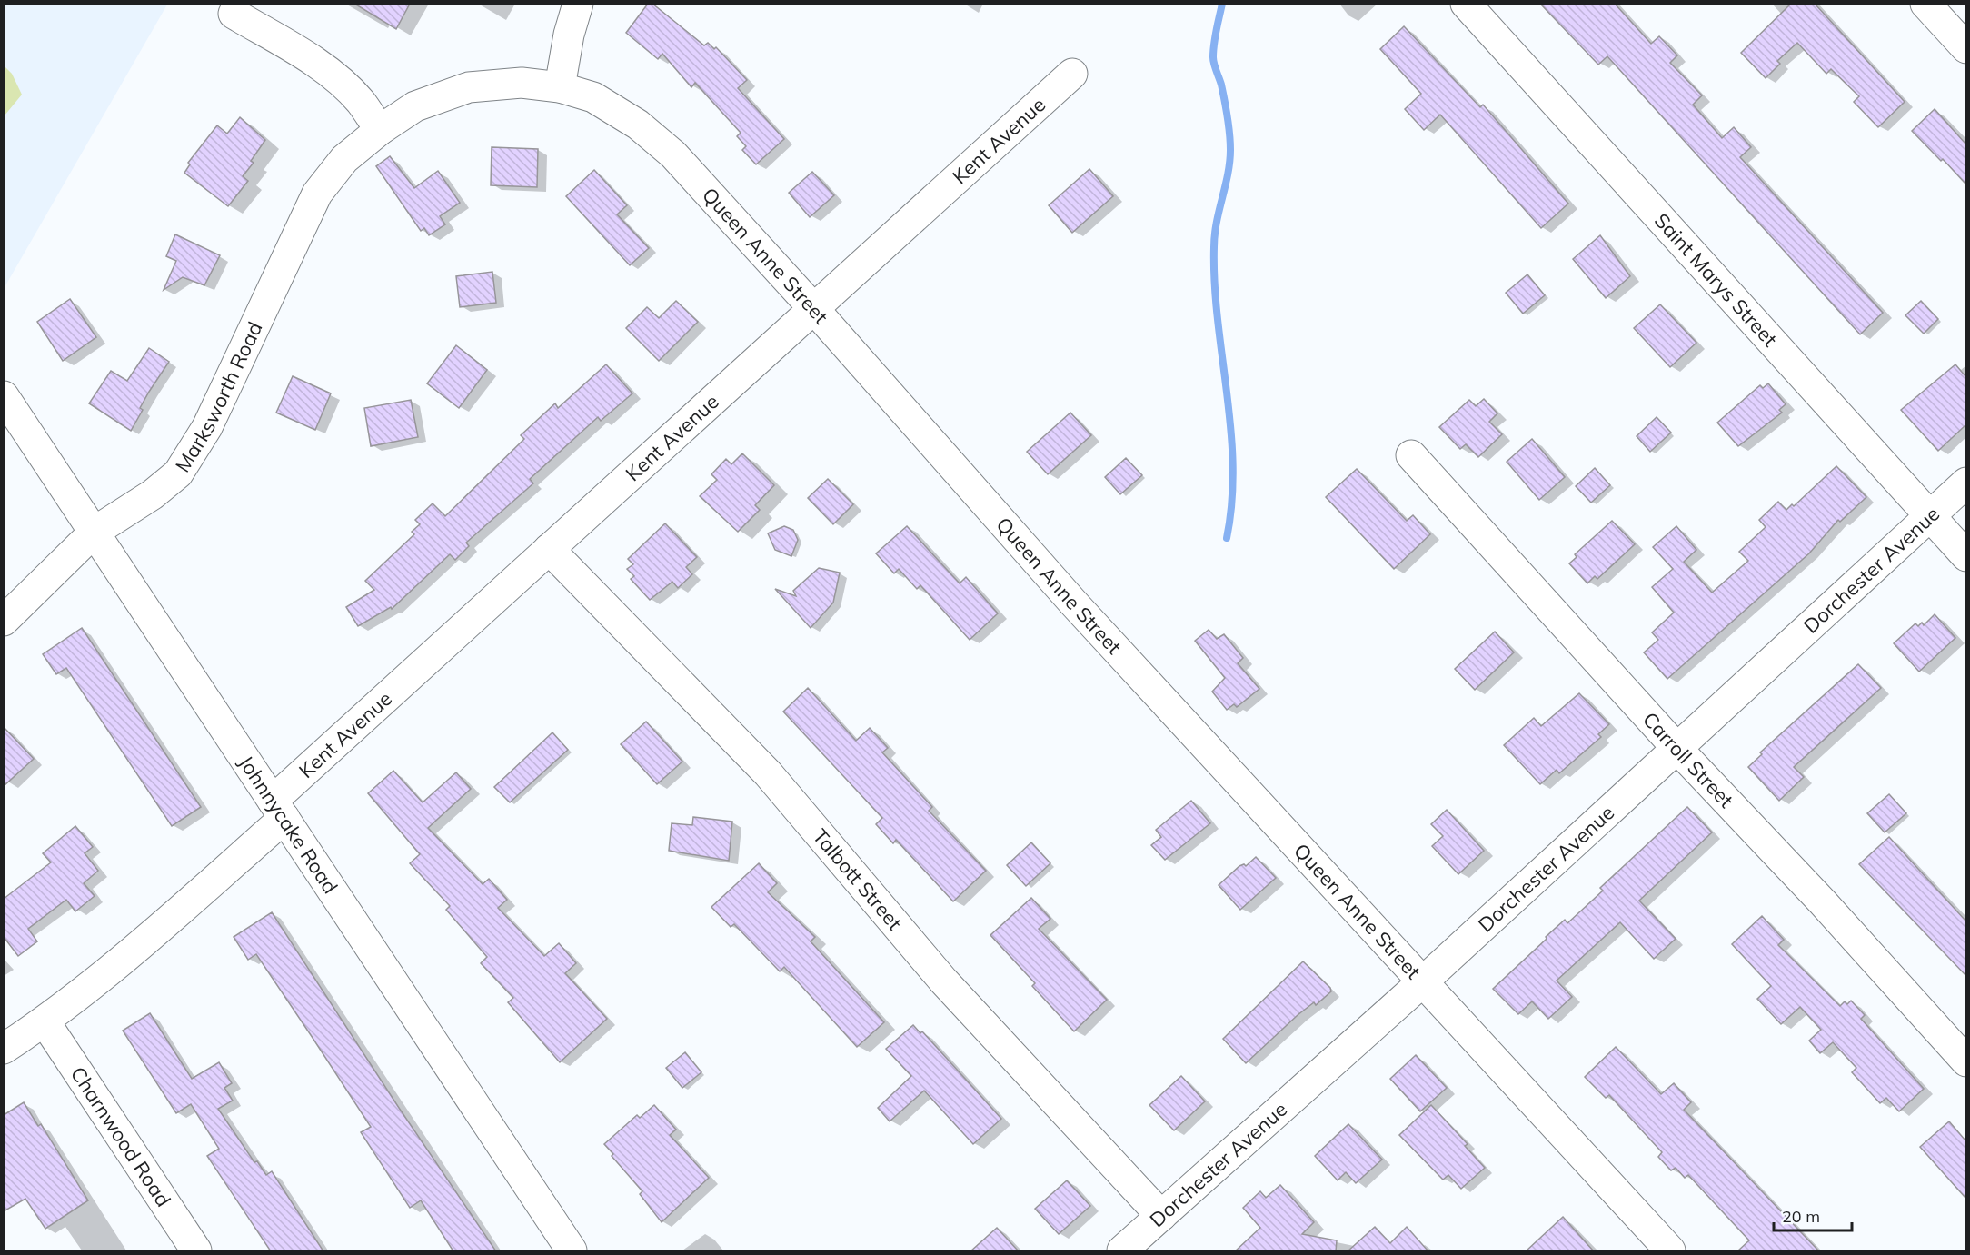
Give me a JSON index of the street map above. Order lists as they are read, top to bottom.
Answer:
{
  "streets": {
    "street": [
      "Kent Avenue",
      "Queen Anne Street",
      "Saint Marys Street",
      "Marksworth Road",
      "Dorchester Avenue",
      "Carroll Street",
      "Johnnycake Road",
      "Talbott Street",
      "Charnwood Road"
    ]
  },
  "crossings": [
    ["Kent Avenue", "Queen Anne Street"],
    ["Kent Avenue", "Johnnycake Road"],
    ["Kent Avenue", "Talbott Street"],
    ["Kent Avenue", "Charnwood Road"],
    ["Queen Anne Street", "Marksworth Road"],
    ["Queen Anne Street", "Dorchester Avenue"],
    ["Saint Marys Street", "Dorchester Avenue"],
    ["Marksworth Road", "Johnnycake Road"],
    ["Dorchester Avenue", "Carroll Street"],
    ["Dorchester Avenue", "Talbott Street"]
  ],
  "scale_bar": "20 m"
}
